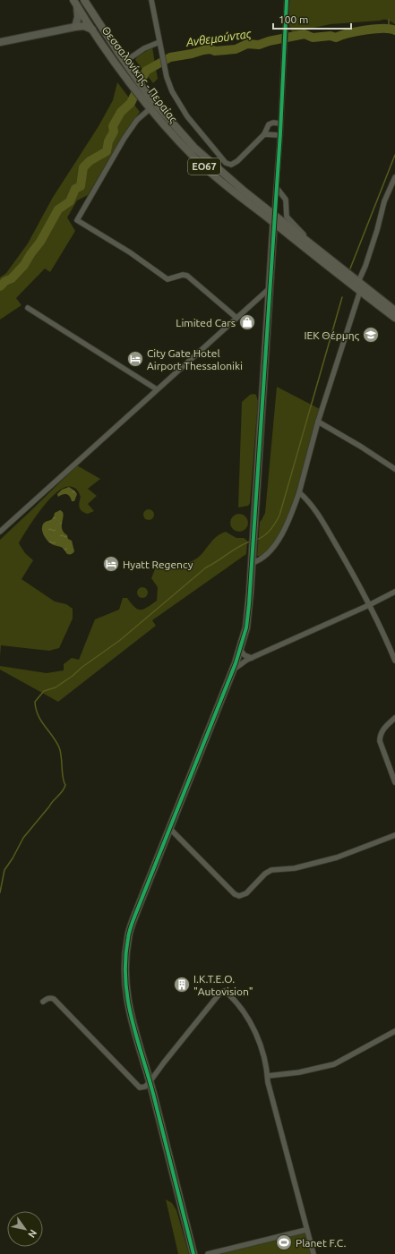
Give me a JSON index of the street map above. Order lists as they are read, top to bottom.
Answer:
{
  "streets": {
    "main road": ["Θεσσαλονίκης - Περαίας", "ΕΟ67"]
  },
  "water": ["Ανθεμούντας"],
  "places": {
    "shop": ["Limited Cars"],
    "school or university": ["ΙΕΚ Θέρμης"],
    "hotel": ["City Gate Hotel Airport Thessaloniki", "Hyatt Regency"],
    "building": ["I.Κ.Τ.Ε.Ο. \"Autovision\""],
    "sports": ["Planet F.C."]
  },
  "scale_bar": "100 m",
  "north": "bottom right"
}
